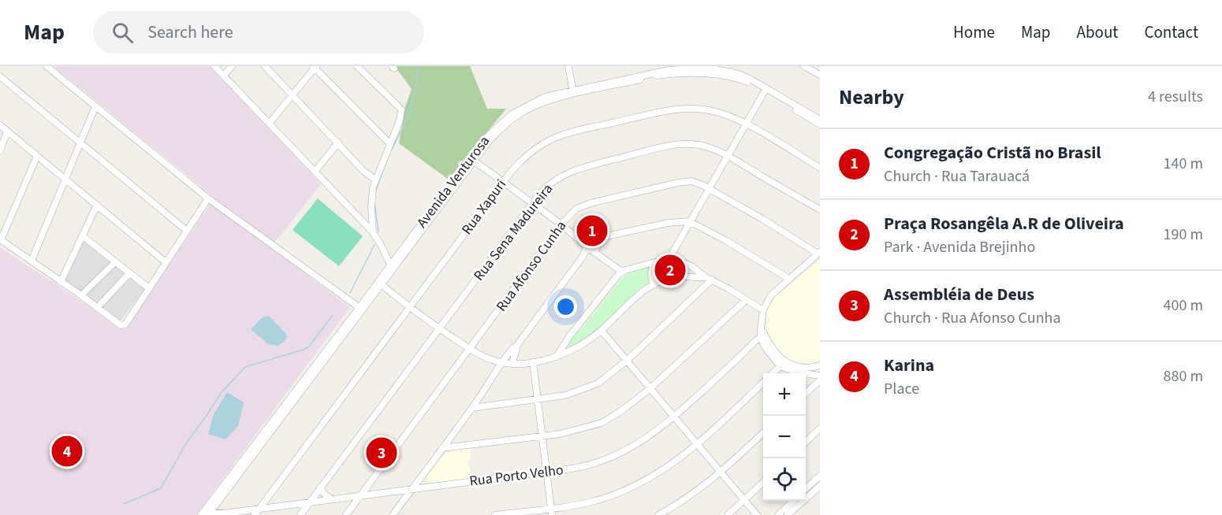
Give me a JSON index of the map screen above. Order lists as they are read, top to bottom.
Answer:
{
  "streets": {
    "street": [
      "Avenida Venturosa",
      "Rua Xapuri",
      "Rua Sena Madureira",
      "Rua Afonso Cunha",
      "Rua Porto Velho"
    ]
  },
  "crossings": [
    ["Avenida Venturosa", "Rua Porto Velho"],
    ["Rua Xapuri", "Rua Porto Velho"],
    ["Rua Sena Madureira", "Rua Porto Velho"],
    ["Rua Afonso Cunha", "Rua Porto Velho"]
  ],
  "page": {
    "header": "Map",
    "search": "Search here",
    "nav": [
      "Home",
      "Map",
      "About",
      "Contact"
    ],
    "heading": ["Nearby", "4 results"],
    "list": [
      {
        "mark": "1",
        "name": "Congregação Cristã no Brasil",
        "note": "Church · Rua Tarauacá",
        "value": "140 m"
      },
      {
        "mark": "2",
        "name": "Praça Rosangêla A.R de Oliveira",
        "note": "Park · Avenida Brejinho",
        "value": "190 m"
      },
      {
        "mark": "3",
        "name": "Assembléia de Deus",
        "note": "Church · Rua Afonso Cunha",
        "value": "400 m"
      },
      {
        "mark": "4",
        "name": "Karina",
        "note": "Place",
        "value": "880 m"
      }
    ],
    "pins": [
      "1",
      "2",
      "4",
      "3"
    ],
    "map_buttons": ["+", "−"]
  }
}
